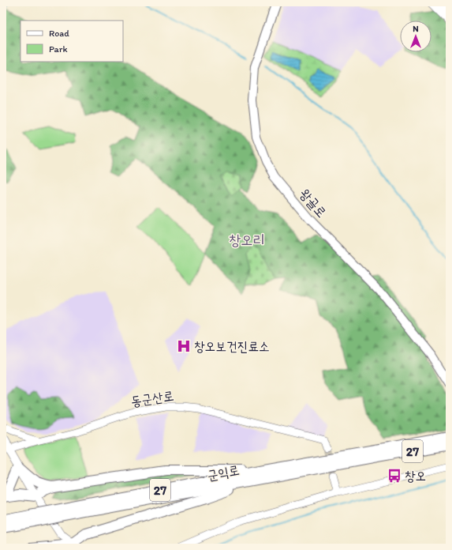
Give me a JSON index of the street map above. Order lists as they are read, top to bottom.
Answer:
{
  "streets": {
    "highway": ["27", "군익로"],
    "main road": ["왕골로"],
    "street": ["동군산로"]
  },
  "districts": ["창오리"],
  "places": {
    "hospital": ["창오보건진료소"],
    "bus stop": ["창오"]
  },
  "legend": ["Road", "Park"],
  "north": "top"
}
